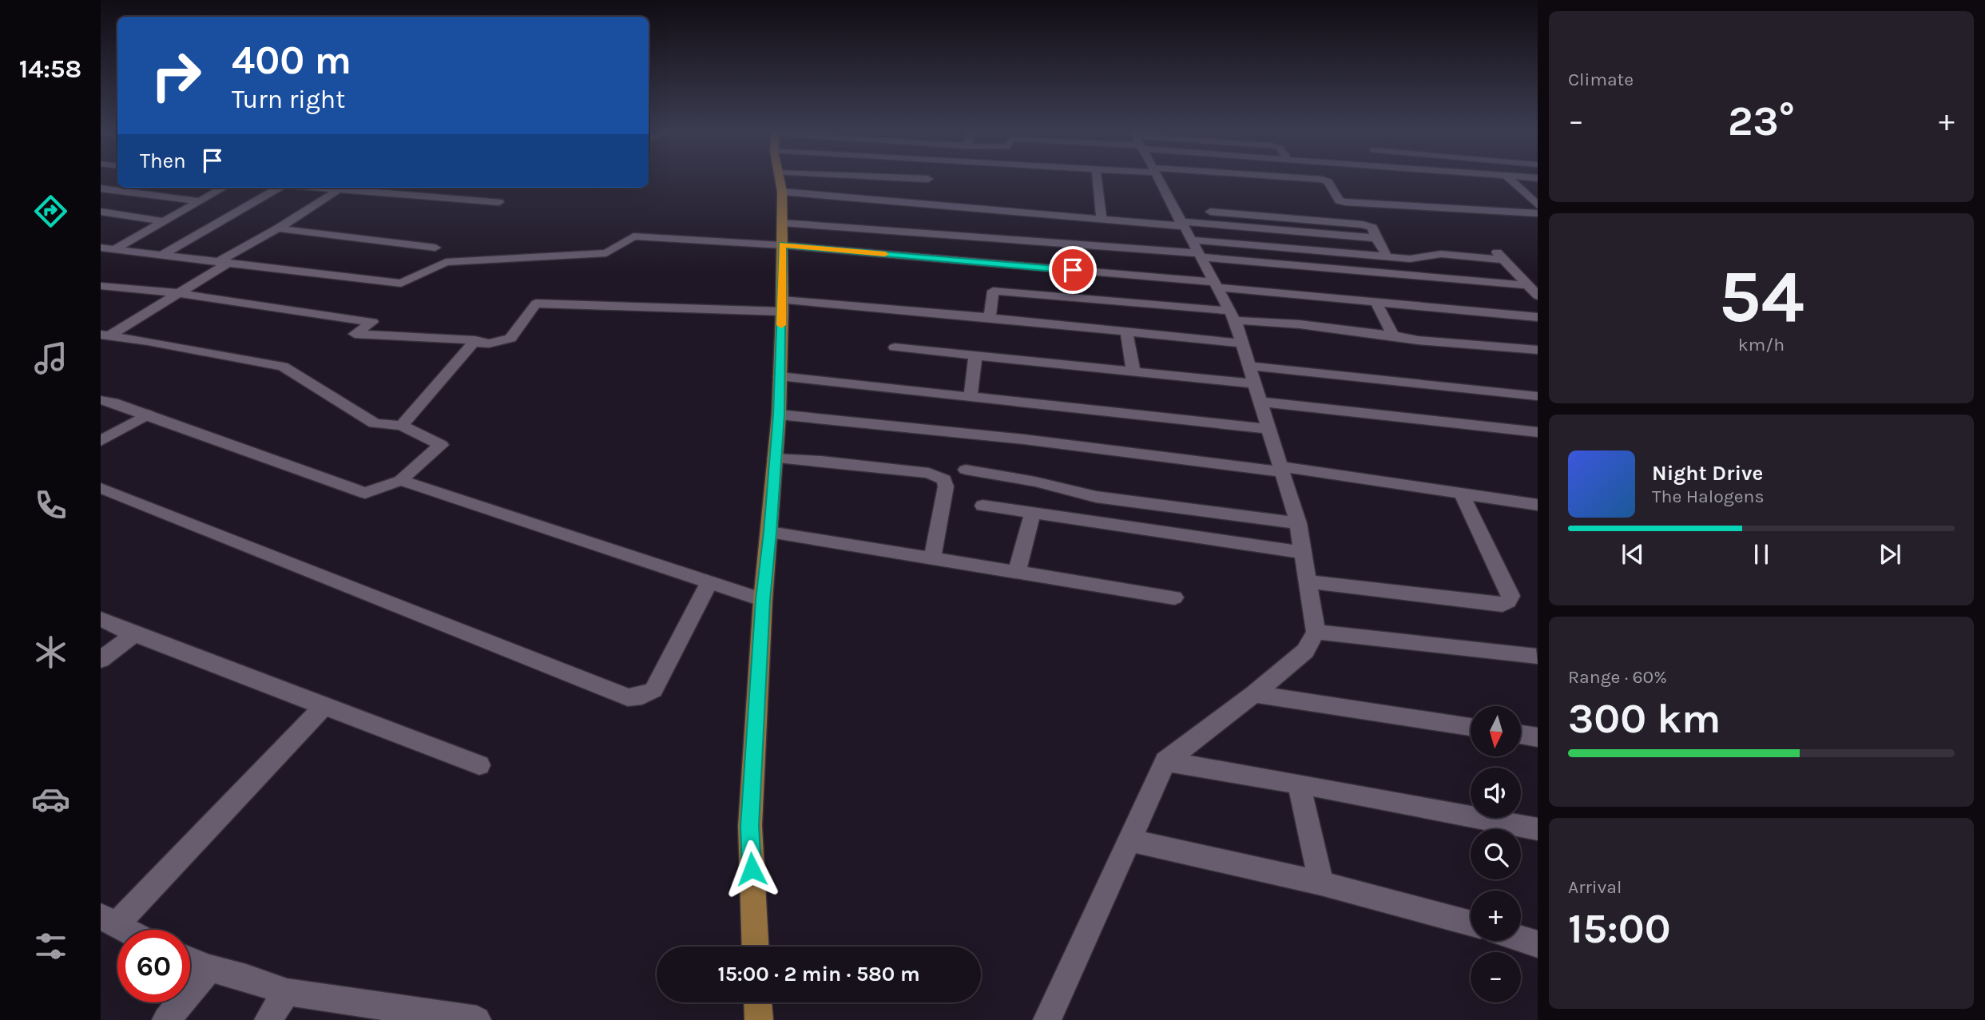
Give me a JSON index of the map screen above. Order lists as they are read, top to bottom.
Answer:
{
  "north": "bottom",
  "page": {
    "tabs": "14:58",
    "tile": [
      "Climate",
      ["54", "km/h"],
      ["Range · 60%", "300 km"],
      ["Arrival", "15:00"]
    ],
    "turn": ["400 m", "Turn right"],
    "heat": ["−", "23°", "+"],
    "then": "Then",
    "song": ["Night Drive", "The Halogens"],
    "map_buttons": ["+", "−"],
    "limit": "60",
    "trip": "15:00 · 2 min · 580 m"
  }
}
